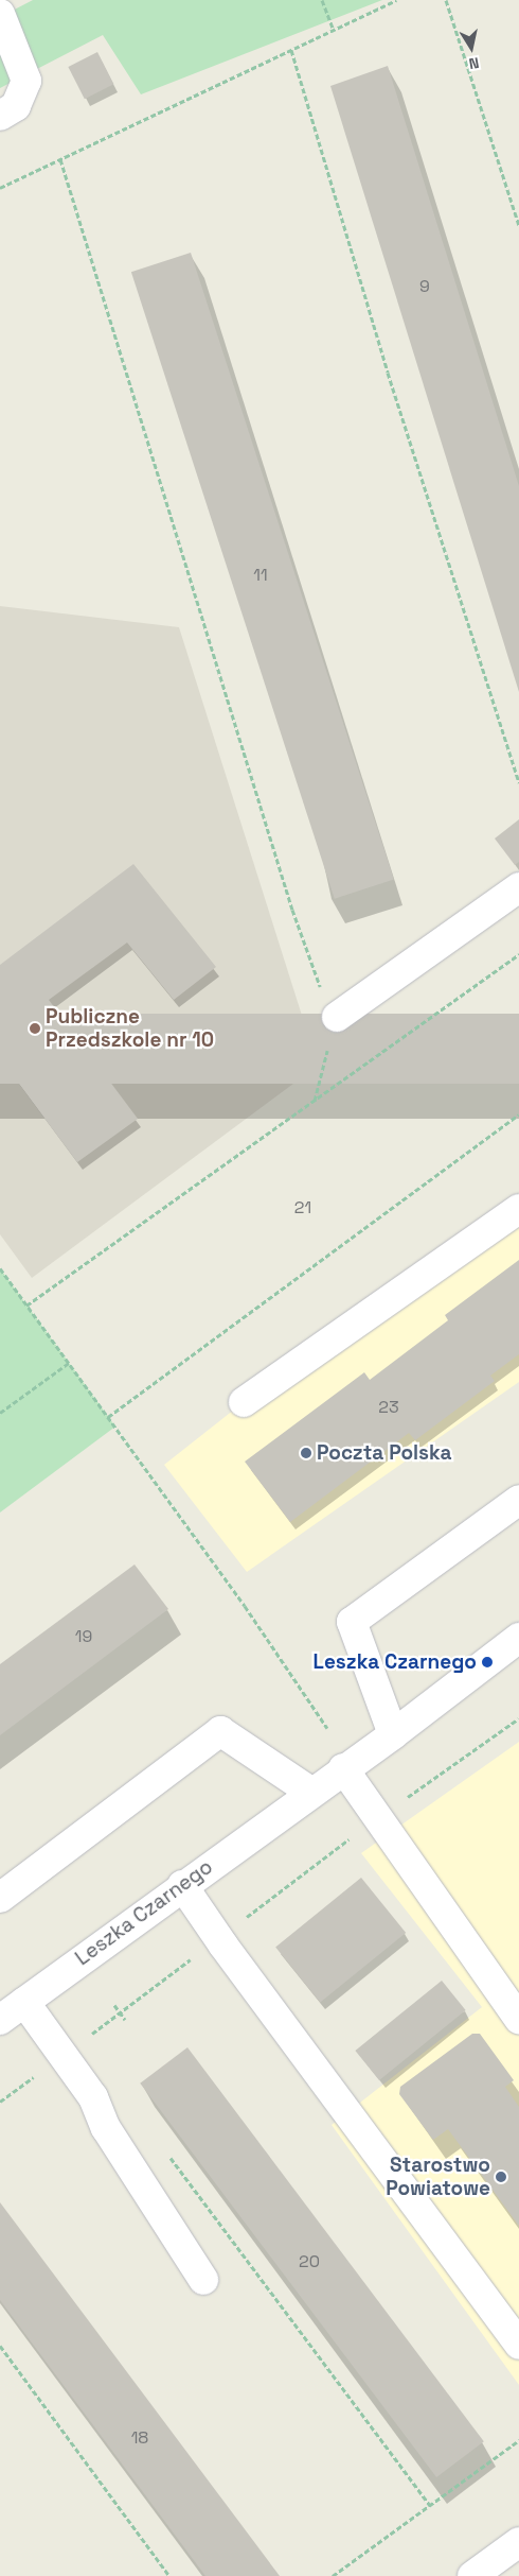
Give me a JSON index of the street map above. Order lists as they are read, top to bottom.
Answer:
{
  "streets": {
    "street": ["Leszka Czarnego"]
  },
  "places": [
    "Publiczne Przedszkole nr 10",
    "Poczta Polska",
    "Leszka Czarnego",
    "Starostwo Powiatowe"
  ],
  "house_numbers": [
    "9",
    "11",
    "21",
    "23",
    "19",
    "20",
    "18"
  ],
  "north": "bottom"
}
